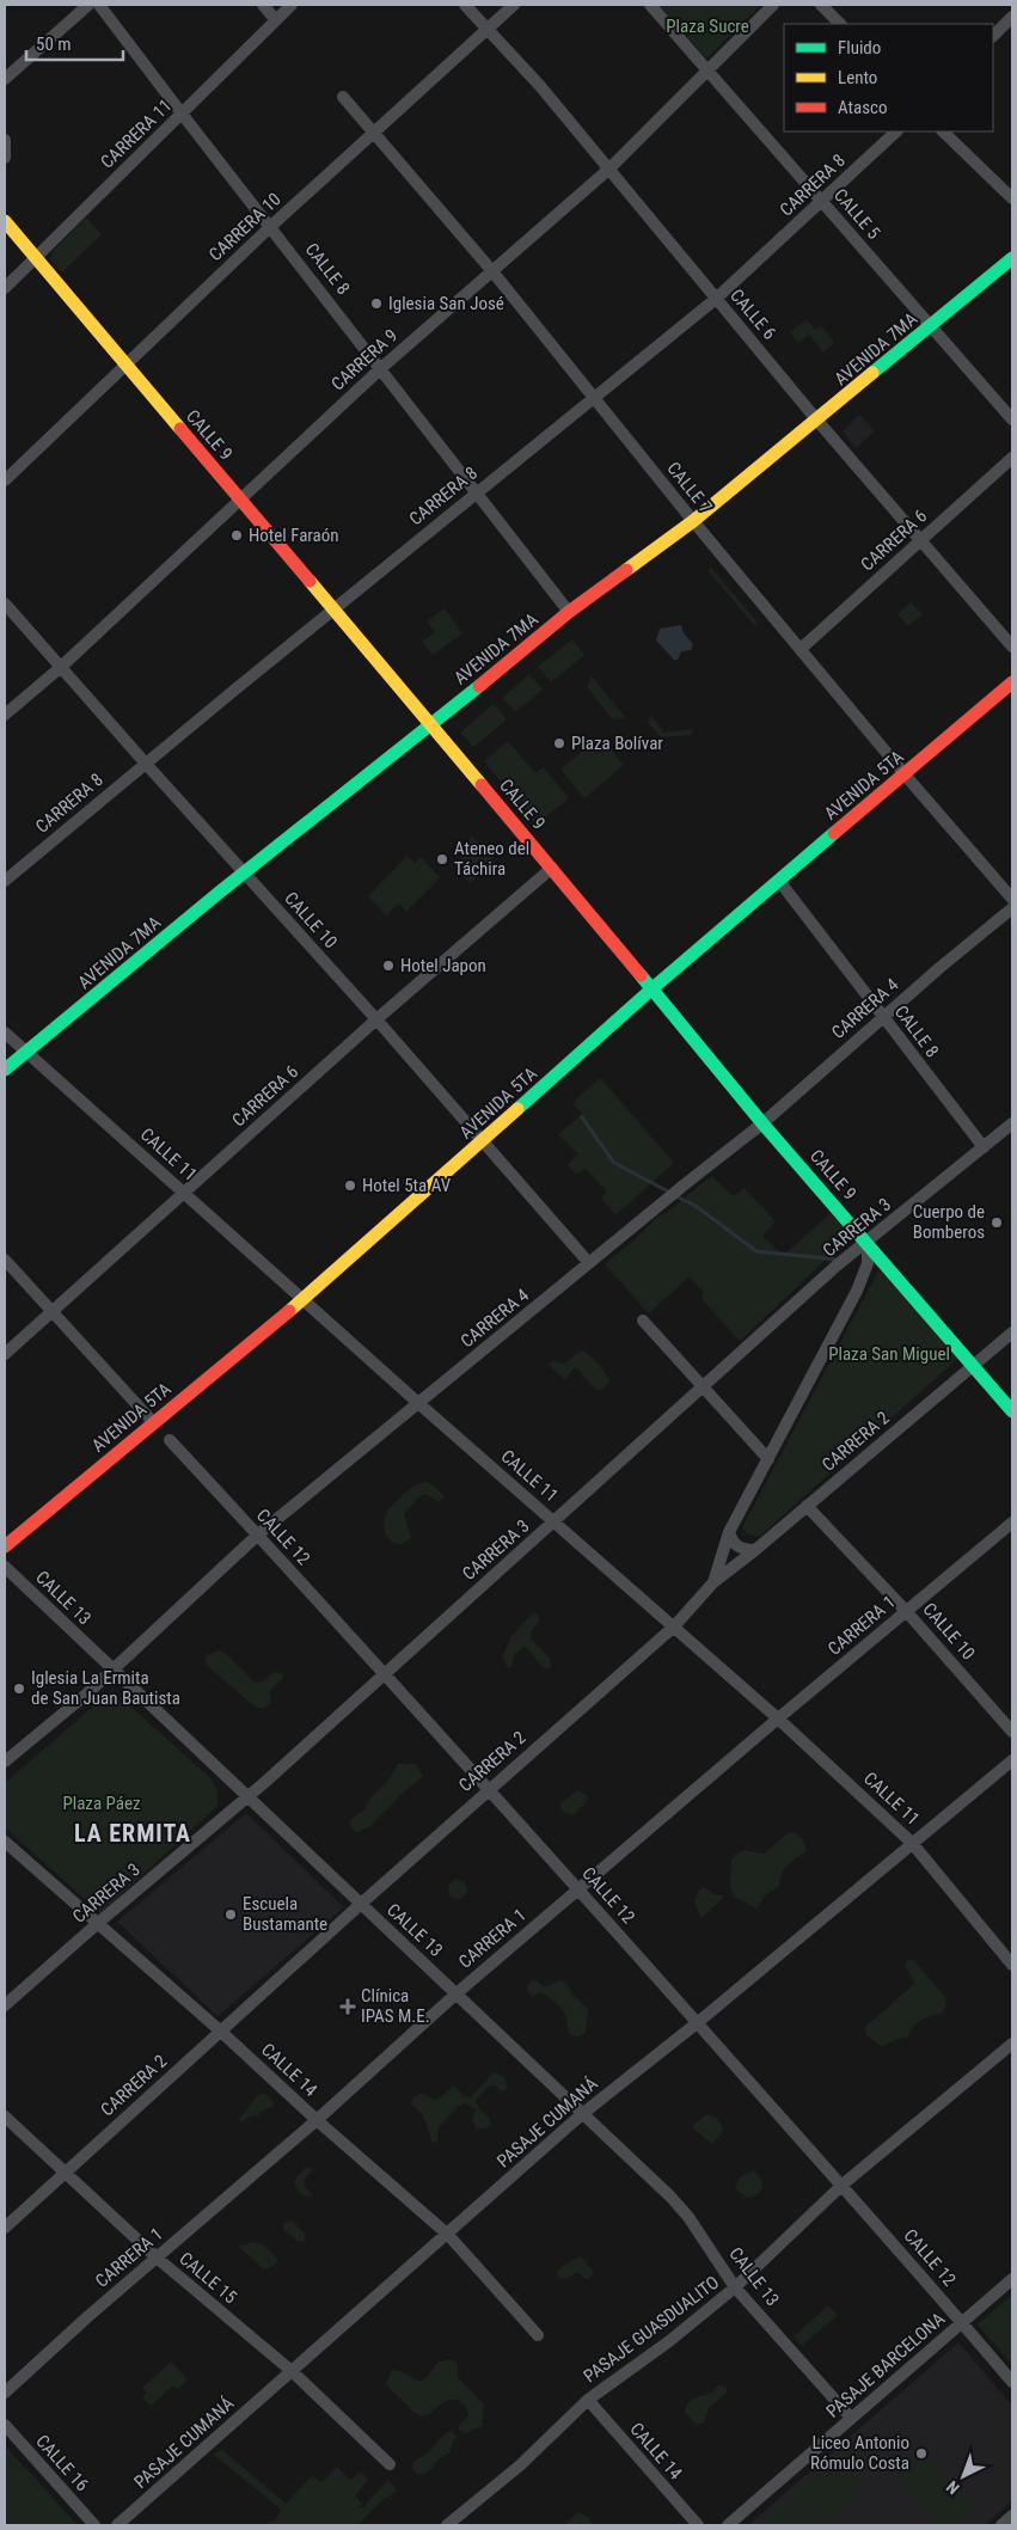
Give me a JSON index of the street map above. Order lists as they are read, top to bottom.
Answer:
{
  "streets": {
    "street": [
      "CARRERA 11",
      "CARRERA 8",
      "CALLE 5",
      "CARRERA 10",
      "CALLE 8",
      "CALLE 6",
      "AVENIDA 7MA",
      "CARRERA 9",
      "CALLE 9",
      "CALLE 7",
      "CARRERA 6",
      "AVENIDA 5TA",
      "CALLE 10",
      "CARRERA 4",
      "CALLE 11",
      "CARRERA 3",
      "CARRERA 2",
      "CALLE 12",
      "CALLE 13",
      "CARRERA 1",
      "CALLE 14",
      "PASAJE CUMANÁ",
      "CALLE 15",
      "PASAJE GUASDUALITO",
      "PASAJE BARCELONA",
      "CALLE 16"
    ]
  },
  "crossings": [
    ["CARRERA 11", "CALLE 8"],
    ["CARRERA 11", "CALLE 9"],
    ["CARRERA 8", "CALLE 5"],
    ["CARRERA 8", "CALLE 8"],
    ["CARRERA 8", "CALLE 6"],
    ["CARRERA 8", "CALLE 9"],
    ["CARRERA 8", "CALLE 7"],
    ["CARRERA 8", "CALLE 10"],
    ["CALLE 5", "AVENIDA 7MA"],
    ["CALLE 5", "CARRERA 9"],
    ["CARRERA 10", "CALLE 8"],
    ["CARRERA 10", "CALLE 6"],
    ["CARRERA 10", "CALLE 9"],
    ["CARRERA 10", "CALLE 7"],
    ["CALLE 8", "AVENIDA 7MA"],
    ["CALLE 8", "CARRERA 9"],
    ["CALLE 8", "AVENIDA 5TA"],
    ["CALLE 8", "CARRERA 4"],
    ["CALLE 8", "CARRERA 3"],
    ["CALLE 6", "AVENIDA 7MA"],
    ["CALLE 6", "CARRERA 9"],
    ["CALLE 6", "CARRERA 6"],
    ["AVENIDA 7MA", "CALLE 9"],
    ["AVENIDA 7MA", "CALLE 7"],
    ["AVENIDA 7MA", "CALLE 10"],
    ["AVENIDA 7MA", "CALLE 11"],
    ["CARRERA 9", "CALLE 9"],
    ["CARRERA 9", "CALLE 7"],
    ["CARRERA 9", "CALLE 10"],
    ["CALLE 9", "CARRERA 6"],
    ["CALLE 9", "AVENIDA 5TA"],
    ["CALLE 9", "CARRERA 4"],
    ["CALLE 9", "CARRERA 3"],
    ["CALLE 9", "CARRERA 2"],
    ["CALLE 7", "CARRERA 6"],
    ["CALLE 7", "AVENIDA 5TA"],
    ["CARRERA 6", "CALLE 10"],
    ["CARRERA 6", "CALLE 11"],
    ["AVENIDA 5TA", "CALLE 10"],
    ["AVENIDA 5TA", "CALLE 11"],
    ["CALLE 10", "CARRERA 4"],
    ["CALLE 10", "CARRERA 2"],
    ["CALLE 10", "CARRERA 1"],
    ["CARRERA 4", "CALLE 11"],
    ["CARRERA 4", "CALLE 12"],
    ["CARRERA 4", "CALLE 13"],
    ["CALLE 11", "CARRERA 3"],
    ["CALLE 11", "CARRERA 2"],
    ["CALLE 11", "CARRERA 1"],
    ["CALLE 11", "PASAJE CUMANÁ"],
    ["CARRERA 3", "CALLE 12"],
    ["CARRERA 3", "CALLE 13"],
    ["CARRERA 3", "CALLE 14"],
    ["CARRERA 2", "CALLE 12"],
    ["CARRERA 2", "CALLE 13"],
    ["CARRERA 2", "CALLE 14"],
    ["CARRERA 2", "CALLE 15"],
    ["CALLE 12", "CARRERA 1"],
    ["CALLE 12", "PASAJE CUMANÁ"],
    ["CALLE 12", "PASAJE GUASDUALITO"],
    ["CALLE 12", "PASAJE BARCELONA"],
    ["CALLE 13", "CARRERA 1"],
    ["CALLE 13", "PASAJE CUMANÁ"],
    ["CALLE 13", "PASAJE GUASDUALITO"],
    ["CALLE 13", "PASAJE BARCELONA"],
    ["CARRERA 1", "CALLE 14"],
    ["CARRERA 1", "CALLE 15"],
    ["CALLE 14", "PASAJE CUMANÁ"],
    ["CALLE 14", "PASAJE GUASDUALITO"],
    ["PASAJE CUMANÁ", "CALLE 15"]
  ],
  "districts": ["LA ERMITA"],
  "parks": ["Plaza Sucre", "Plaza San Miguel", "Plaza Páez"],
  "places": {
    "other": [
      "Iglesia San José",
      "Hotel Faraón",
      "Plaza Bolívar",
      "Ateneo del Táchira",
      "Hotel Japon",
      "Hotel 5ta AV",
      "Cuerpo de Bomberos",
      "Iglesia La Ermita de San Juan Bautista",
      "Escuela Bustamante",
      "Liceo Antonio Rómulo Costa"
    ],
    "health": ["Clínica IPAS M.E."]
  },
  "legend": ["Fluido", "Lento", "Atasco"],
  "scale_bar": "50 m",
  "north": "bottom left"
}
